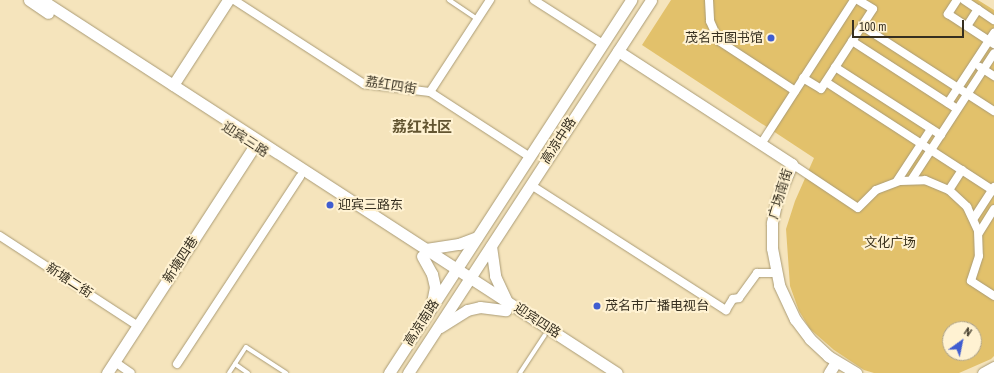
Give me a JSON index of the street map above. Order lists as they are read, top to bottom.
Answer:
{
  "streets": {
    "main road": [
      "迎宾三路",
      "高凉中路",
      "广场南街",
      "新塘四巷",
      "迎宾四路",
      "高凉南路"
    ],
    "street": ["荔红四街", "新塘二街"]
  },
  "crossings": [
    ["荔红四街", "高凉中路"],
    ["迎宾三路", "高凉中路"],
    ["迎宾三路", "新塘四巷"],
    ["迎宾三路", "迎宾四路"],
    ["迎宾三路", "高凉南路"],
    ["高凉中路", "广场南街"],
    ["高凉中路", "迎宾四路"],
    ["高凉中路", "高凉南路"],
    ["新塘四巷", "新塘二街"],
    ["迎宾四路", "高凉南路"]
  ],
  "districts": ["荔红社区"],
  "parks": ["文化广场"],
  "places": ["茂名市图书馆", "迎宾三路东", "茂名市广播电视台"],
  "scale_bar": "100 m",
  "north": "top right"
}
